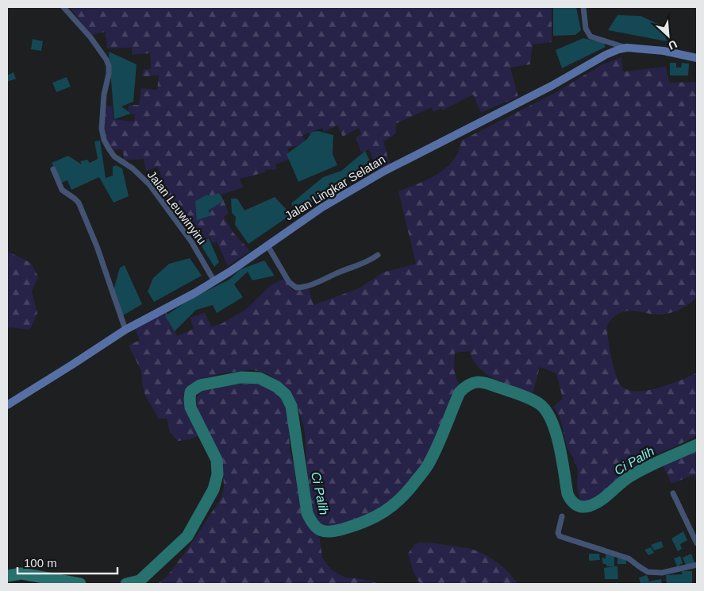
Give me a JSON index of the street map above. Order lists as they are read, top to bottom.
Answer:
{
  "streets": {
    "street": ["Jalan Lingkar Selatan", "Jalan Leuwinyiru"]
  },
  "crossings": [
    ["Jalan Lingkar Selatan", "Jalan Leuwinyiru"]
  ],
  "water": ["Ci Palih"],
  "scale_bar": "100 m",
  "north": "bottom right"
}
